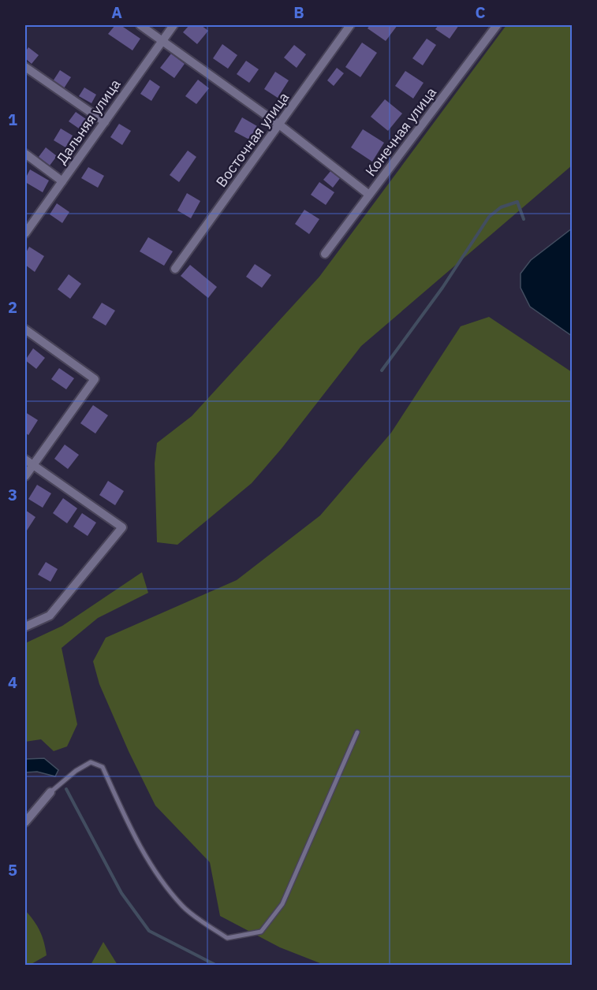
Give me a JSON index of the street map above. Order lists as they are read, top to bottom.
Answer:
{
  "streets": {
    "street": ["Дальняя улица", "Конечная улица", "Восточная улица"]
  },
  "grid": {
    "columns": ["A", "B", "C"],
    "rows": [
      "1",
      "2",
      "3",
      "4",
      "5"
    ]
  }
}
